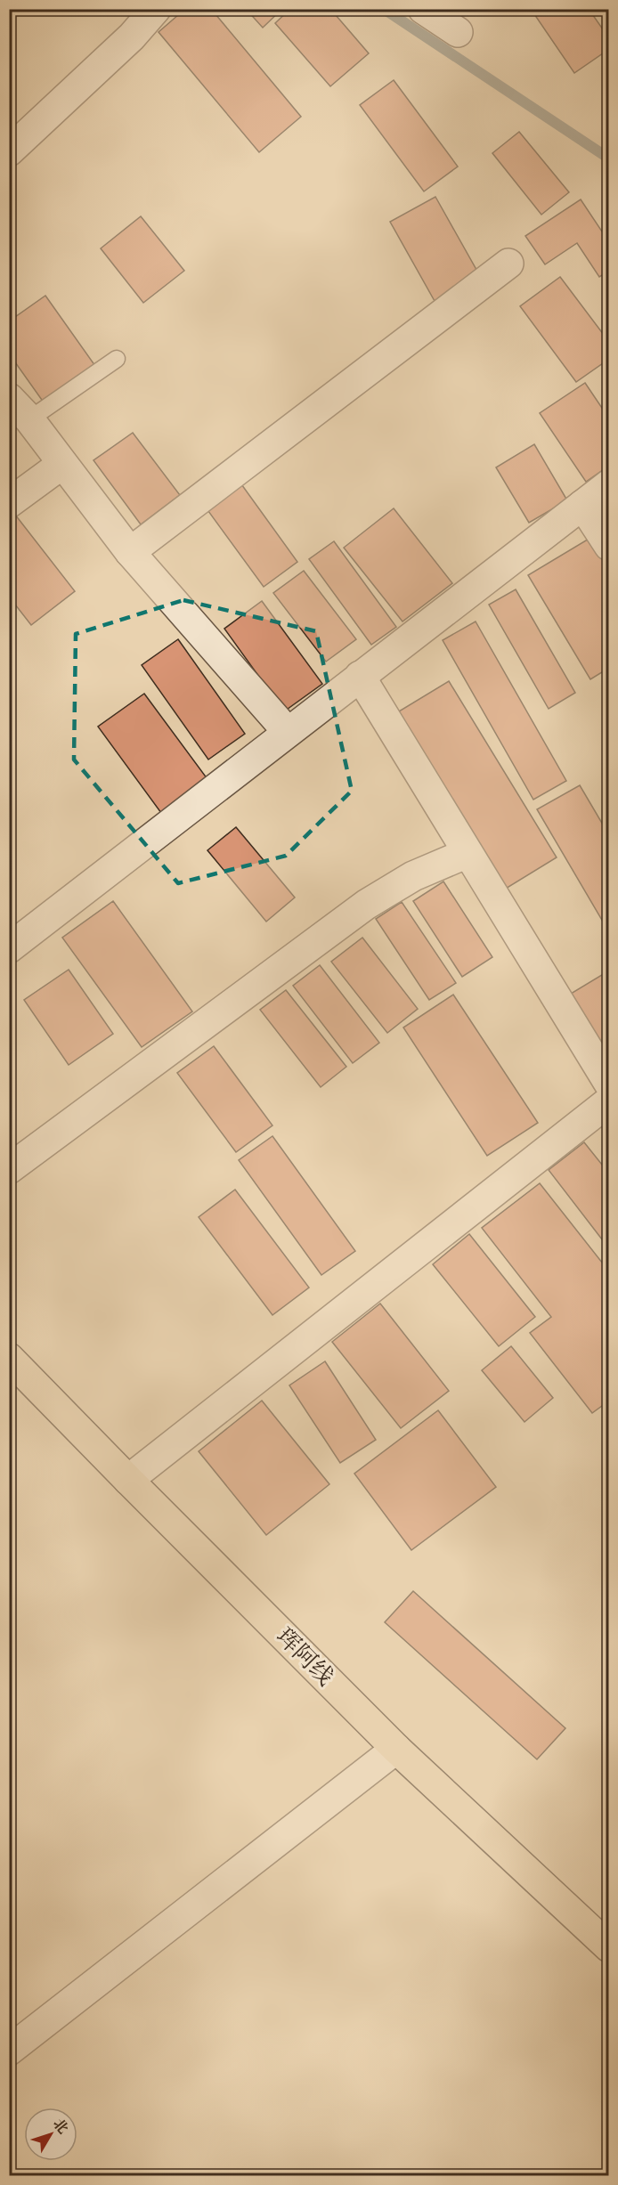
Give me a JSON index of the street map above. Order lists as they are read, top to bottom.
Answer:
{
  "streets": {
    "highway": ["珲阿线"]
  },
  "north": "top right"
}
